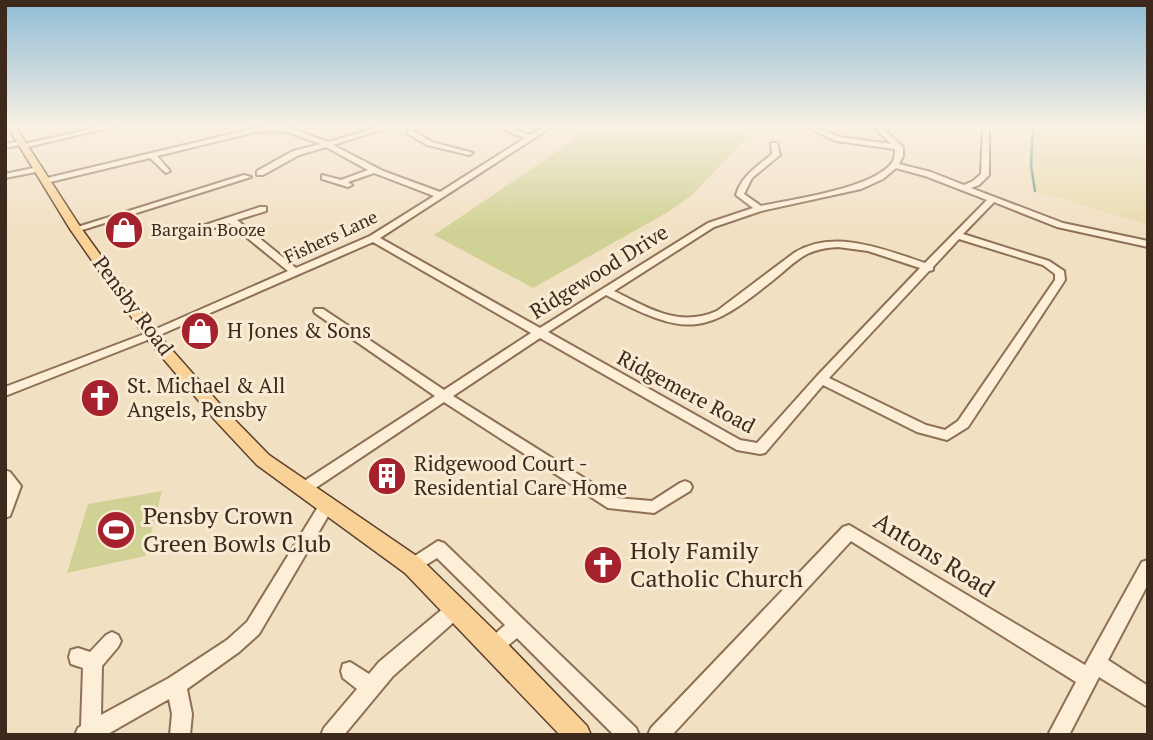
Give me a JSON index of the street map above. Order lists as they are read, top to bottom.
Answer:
{
  "streets": {
    "main road": ["Pensby Road"],
    "street": [
      "Fishers Lane",
      "Ridgewood Drive",
      "Ridgemere Road",
      "Antons Road"
    ]
  },
  "crossings": [
    ["Fishers Lane", "Pensby Road"],
    ["Fishers Lane", "Ridgemere Road"],
    ["Ridgewood Drive", "Pensby Road"],
    ["Ridgewood Drive", "Ridgemere Road"]
  ],
  "places": {
    "shop": ["Bargain Booze", "H Jones & Sons"],
    "church": ["St. Michael & All Angels, Pensby", "Holy Family Catholic Church"],
    "building": ["Ridgewood Court - Residential Care Home"],
    "sports": ["Pensby Crown Green Bowls Club"]
  }
}
